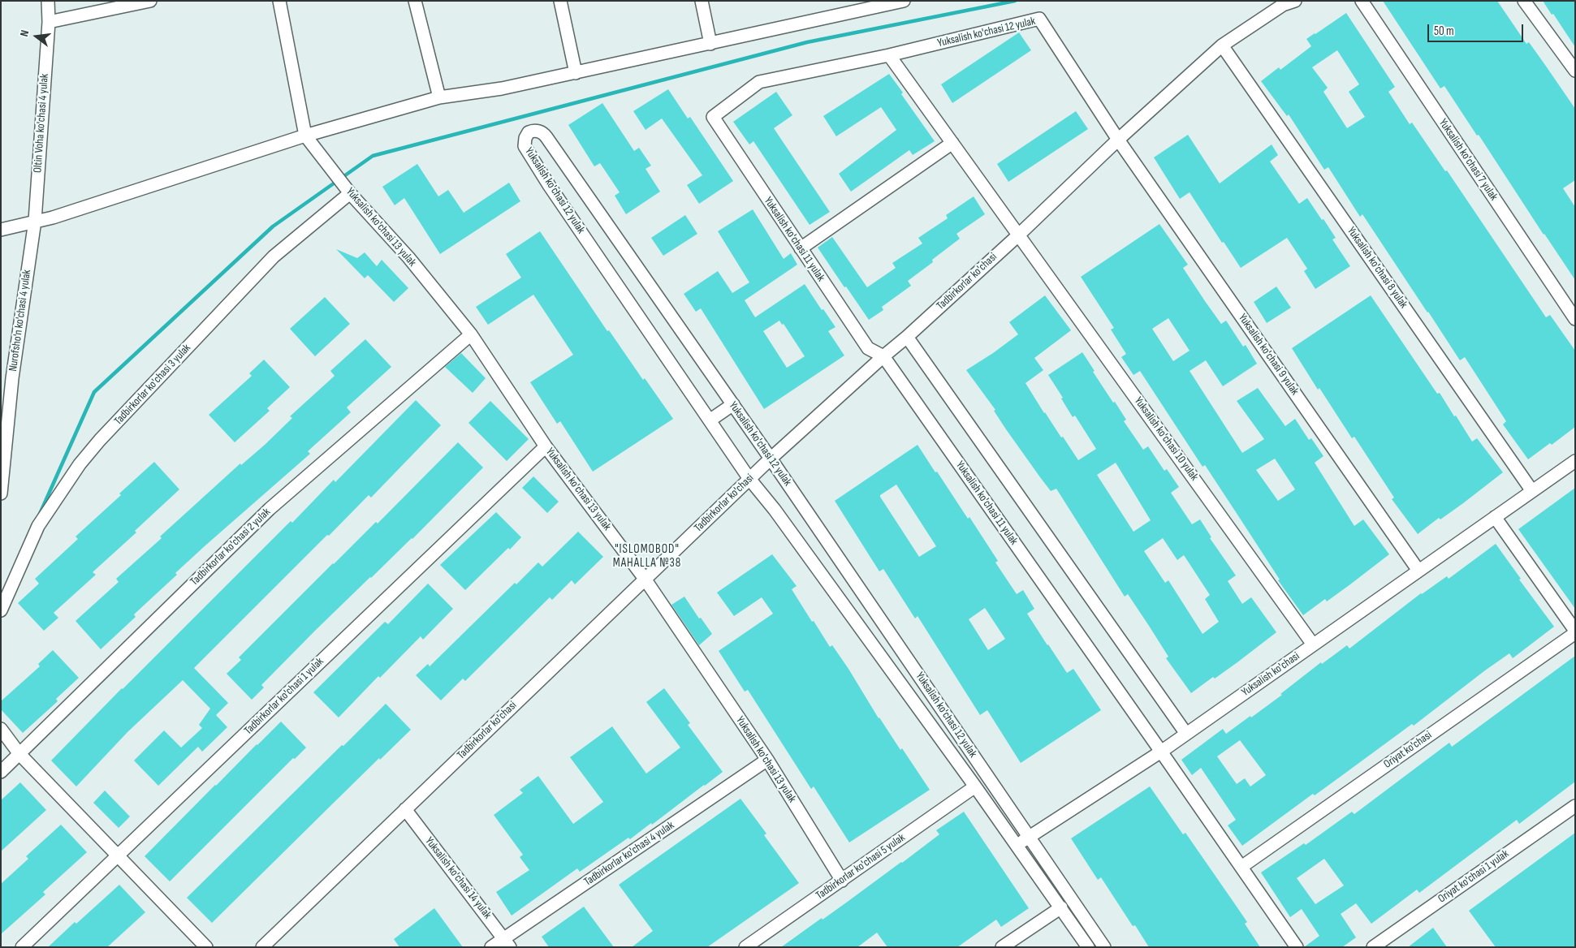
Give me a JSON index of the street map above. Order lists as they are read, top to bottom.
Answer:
{
  "streets": {
    "street": [
      "Yuksalish ko'chasi 12 yulak",
      "Oltin Voha ko'chasi 4 yulak",
      "Yuksalish ko'chasi 7 yulak",
      "Yuksalish ko'chasi 13 yulak",
      "Yuksalish ko'chasi 11 yulak",
      "Yuksalish ko'chasi 8 yulak",
      "Tadbirkorlar ko'chasi",
      "Nurofsho'n ko'chasi 4 yulak",
      "Yuksalish ko'chasi 9 yulak",
      "Tadbirkorlar ko'chasi 3 yulak",
      "Yuksalish ko'chasi 10 yulak",
      "Tadbirkorlar ko'chasi 2 yulak",
      "Yuksalish ko'chasi",
      "Tadbirkorlar ko'chasi 1 yulak",
      "Oriyat ko'chasi",
      "Tadbirkorlar ko'chasi 4 yulak",
      "Tadbirkorlar ko'chasi 5 yulak",
      "Oriyat ko'chasi 1 yulak",
      "Yuksalish ko'chasi 14 yulak"
    ]
  },
  "crossings": [
    ["Yuksalish ko'chasi 12 yulak", "Yuksalish ko'chasi 11 yulak"],
    ["Yuksalish ko'chasi 12 yulak", "Tadbirkorlar ko'chasi"],
    ["Yuksalish ko'chasi 12 yulak", "Yuksalish ko'chasi 9 yulak"],
    ["Yuksalish ko'chasi 12 yulak", "Tadbirkorlar ko'chasi 5 yulak"],
    ["Oltin Voha ko'chasi 4 yulak", "Nurofsho'n ko'chasi 4 yulak"],
    ["Yuksalish ko'chasi 13 yulak", "Tadbirkorlar ko'chasi"],
    ["Yuksalish ko'chasi 13 yulak", "Tadbirkorlar ko'chasi 3 yulak"],
    ["Yuksalish ko'chasi 13 yulak", "Tadbirkorlar ko'chasi 2 yulak"],
    ["Yuksalish ko'chasi 13 yulak", "Tadbirkorlar ko'chasi 1 yulak"],
    ["Yuksalish ko'chasi 13 yulak", "Tadbirkorlar ko'chasi 4 yulak"],
    ["Yuksalish ko'chasi 13 yulak", "Tadbirkorlar ko'chasi 5 yulak"],
    ["Yuksalish ko'chasi 11 yulak", "Tadbirkorlar ko'chasi"],
    ["Yuksalish ko'chasi 11 yulak", "Yuksalish ko'chasi"],
    ["Yuksalish ko'chasi 8 yulak", "Tadbirkorlar ko'chasi"],
    ["Yuksalish ko'chasi 8 yulak", "Yuksalish ko'chasi"],
    ["Tadbirkorlar ko'chasi", "Yuksalish ko'chasi 9 yulak"],
    ["Tadbirkorlar ko'chasi", "Yuksalish ko'chasi 10 yulak"],
    ["Tadbirkorlar ko'chasi", "Yuksalish ko'chasi 14 yulak"],
    ["Yuksalish ko'chasi 9 yulak", "Yuksalish ko'chasi"],
    ["Yuksalish ko'chasi 10 yulak", "Yuksalish ko'chasi"],
    ["Tadbirkorlar ko'chasi 4 yulak", "Yuksalish ko'chasi 14 yulak"]
  ],
  "districts": ["\"ISLOMOBOD\" MAHALLA №38"],
  "scale_bar": "50 m",
  "north": "left"
}
